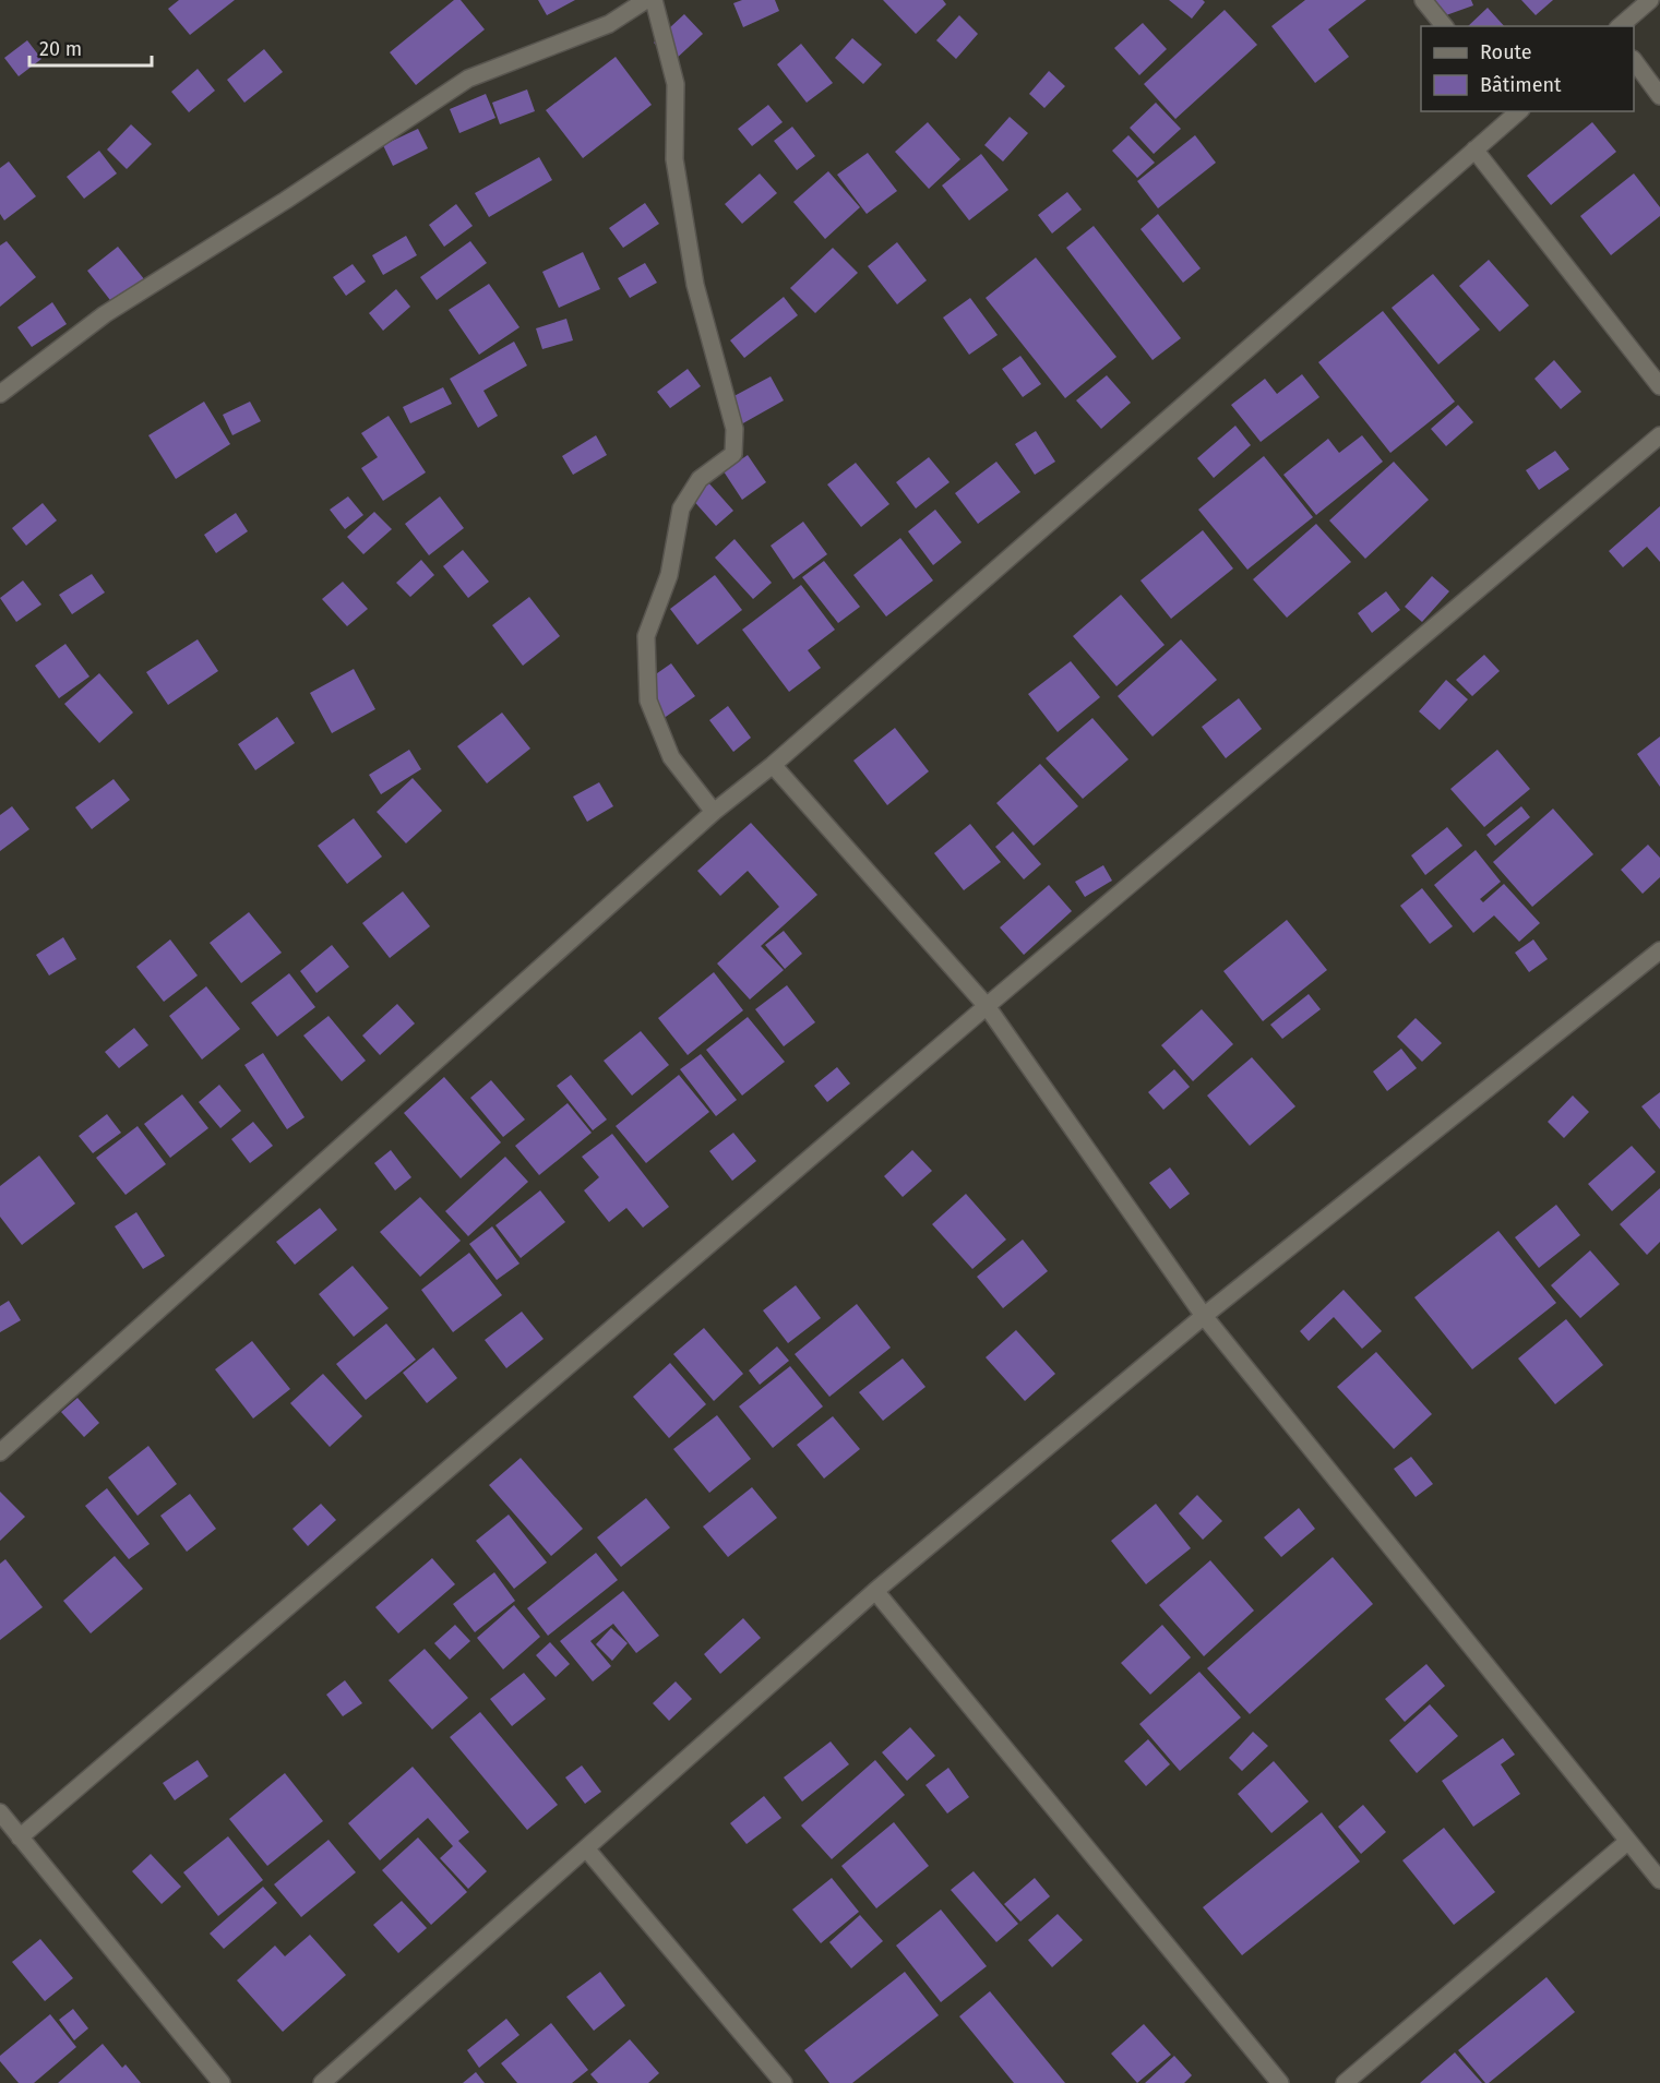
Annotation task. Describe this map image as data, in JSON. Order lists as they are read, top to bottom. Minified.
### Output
{"legend":["Route","Bâtiment"],"scale_bar":"20 m"}
